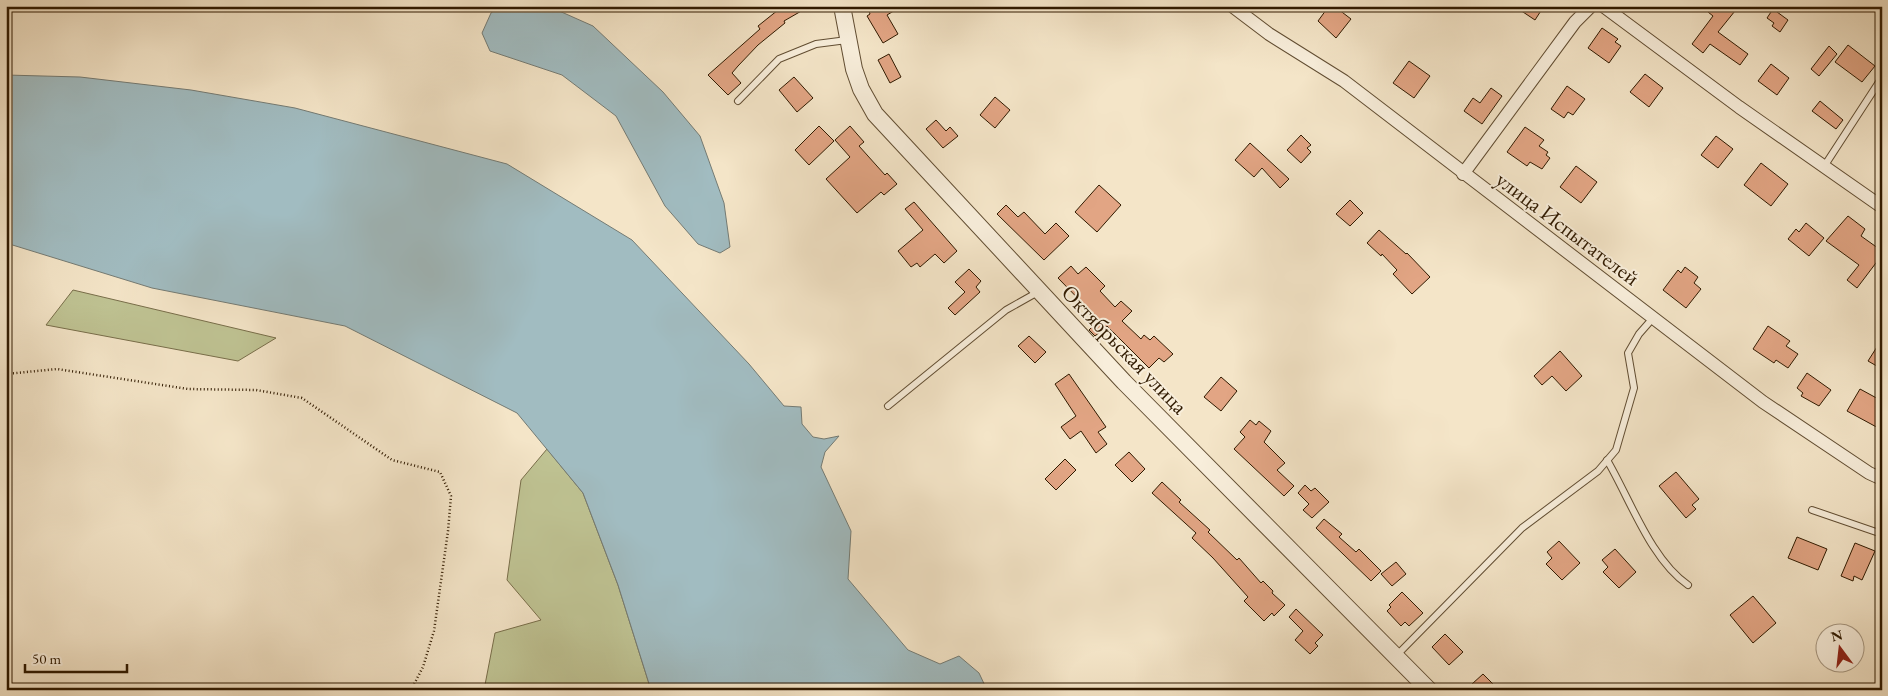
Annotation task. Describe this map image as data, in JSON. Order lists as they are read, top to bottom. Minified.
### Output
{"streets":{"street":["улица Испытателей","Октябрьская улица"]},"scale_bar":"50 m","north":"top"}
